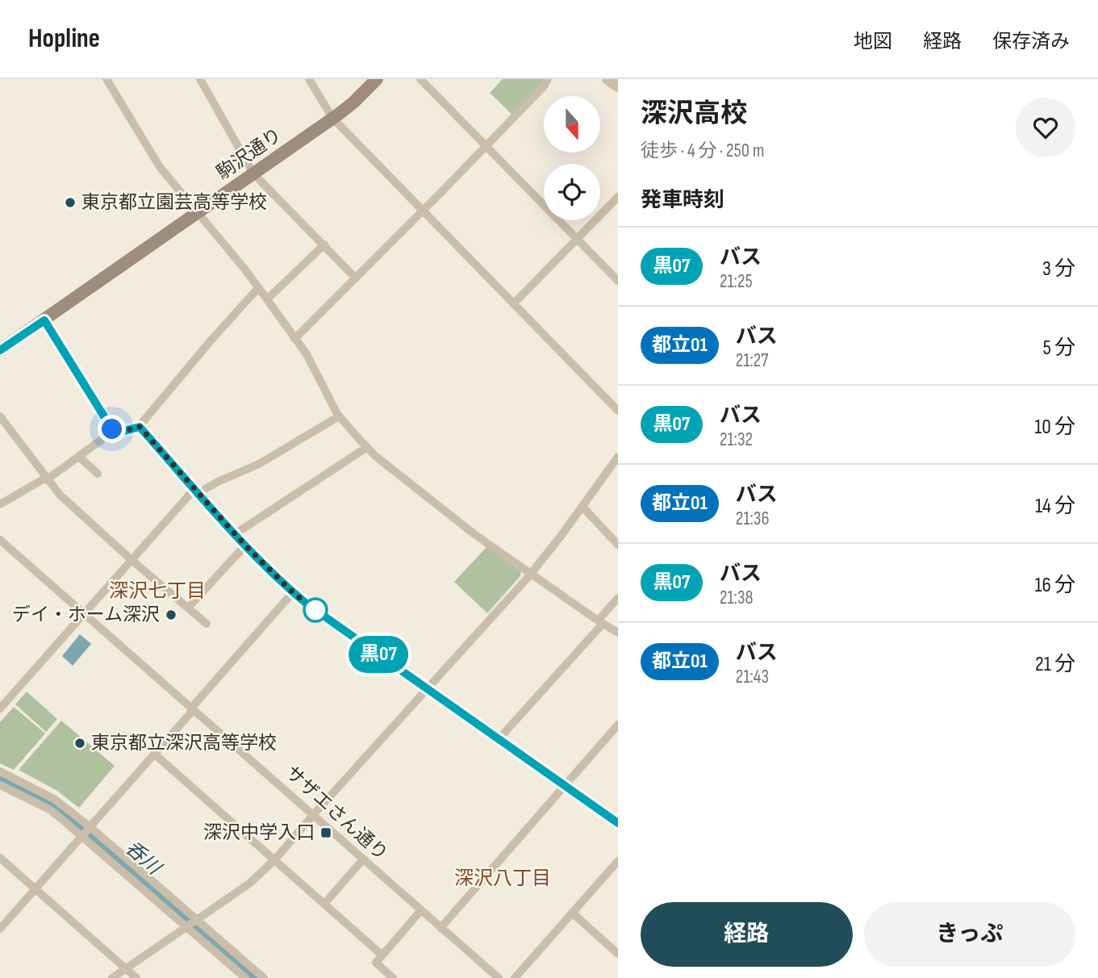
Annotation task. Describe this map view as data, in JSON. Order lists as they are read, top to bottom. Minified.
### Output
{"streets":{"main road":["駒沢通り"],"street":["サザエさん通り"]},"districts":["深沢七丁目","深沢八丁目"],"water":["呑川"],"places":{"other":["東京都立園芸高等学校","デイ・ホーム深沢","東京都立深沢高等学校"],"transit":["深沢中学入口"]},"lines":["bus line 黒07"],"north":"bottom","page":{"header":"Hopline","nav":["地図","経路","保存済み"],"on_map":"黒07","heading":[["深沢高校","徒歩 · 4 分 · 250 m"],"発車時刻"],"list":[{"mark":"黒07","name":"バス","note":"21:25","value":"3 分"},{"mark":"都立01","name":"バス","note":"21:27","value":"5 分"},{"mark":"黒07","name":"バス","note":"21:32","value":"10 分"},{"mark":"都立01","name":"バス","note":"21:36","value":"14 分"},{"mark":"黒07","name":"バス","note":"21:38","value":"16 分"},{"mark":"都立01","name":"バス","note":"21:43","value":"21 分"}],"buttons":["経路","きっぷ"]}}
